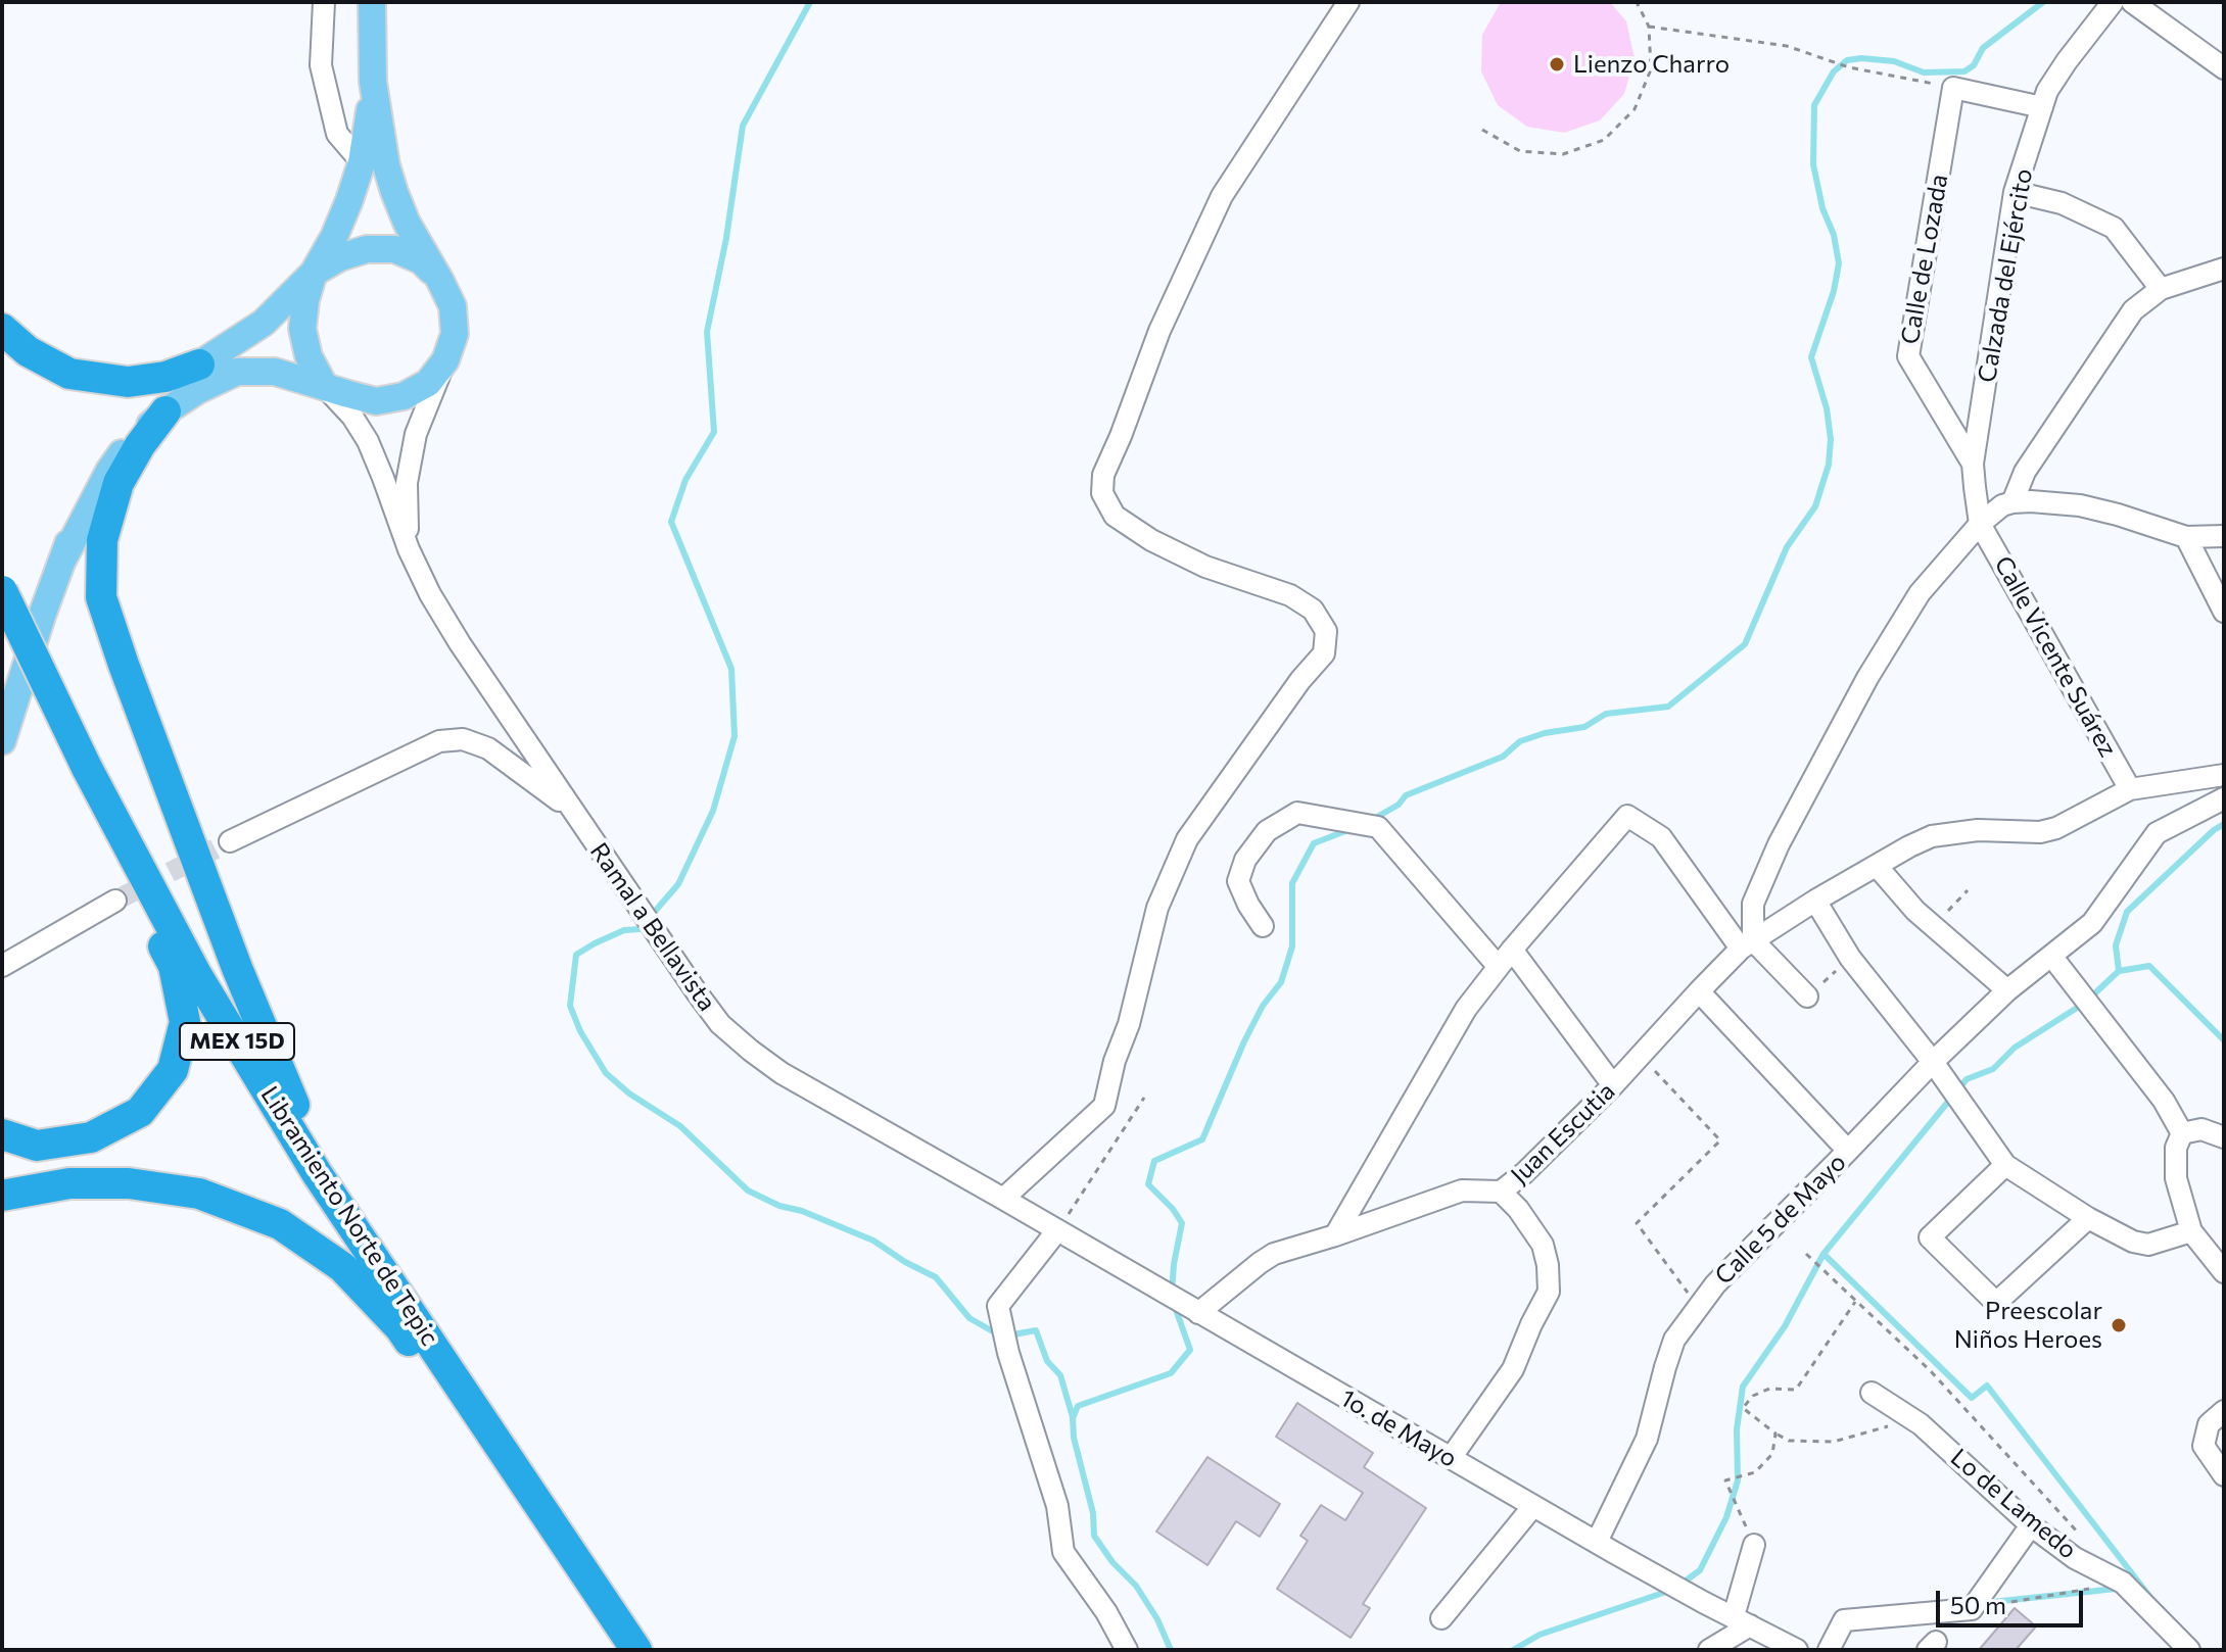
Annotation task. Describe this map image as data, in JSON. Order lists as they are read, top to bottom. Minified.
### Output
{"streets":{"highway":["MEX 15D","Libramiento Norte de Tepic"],"street":["Calle de Lozada","Calzada del Ejército","Calle Vicente Suárez","Ramal a Bellavista","Juan Escutia","Calle 5 de Mayo","1o. de Mayo","Lo de Lamedo"]},"crossings":[["Calle de Lozada","Calzada del Ejército"],["Calzada del Ejército","Calle Vicente Suárez"],["Calle Vicente Suárez","Juan Escutia"],["Ramal a Bellavista","1o. de Mayo"],["Juan Escutia","1o. de Mayo"],["Calle 5 de Mayo","1o. de Mayo"]],"places":["Lienzo Charro","Preescolar Niños Heroes"],"scale_bar":"50 m"}
